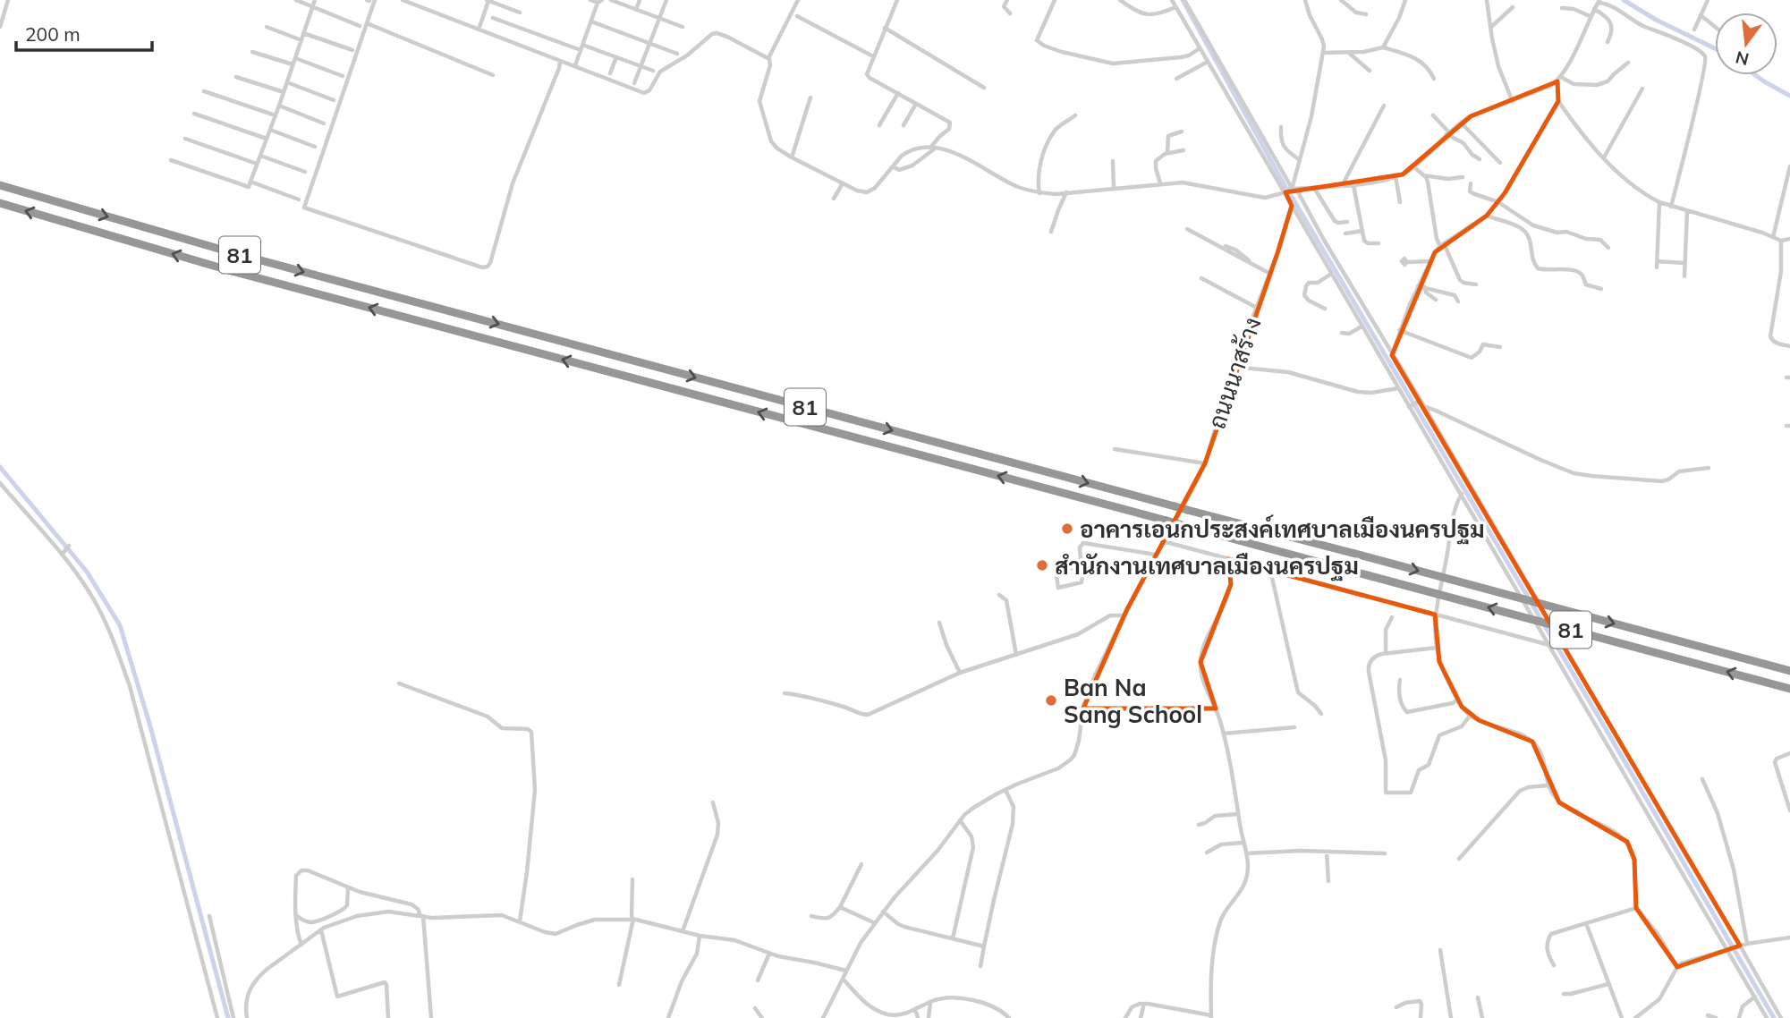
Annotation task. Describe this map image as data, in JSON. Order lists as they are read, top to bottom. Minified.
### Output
{"streets":{"highway":["81"],"street":["ถนนนาสร้าง"]},"places":["อาคารเอนกประสงค์เทศบาลเมืองนครปฐม","สำนักงานเทศบาลเมืองนครปฐม","Ban Na Sang School"],"scale_bar":"200 m","north":"bottom"}
